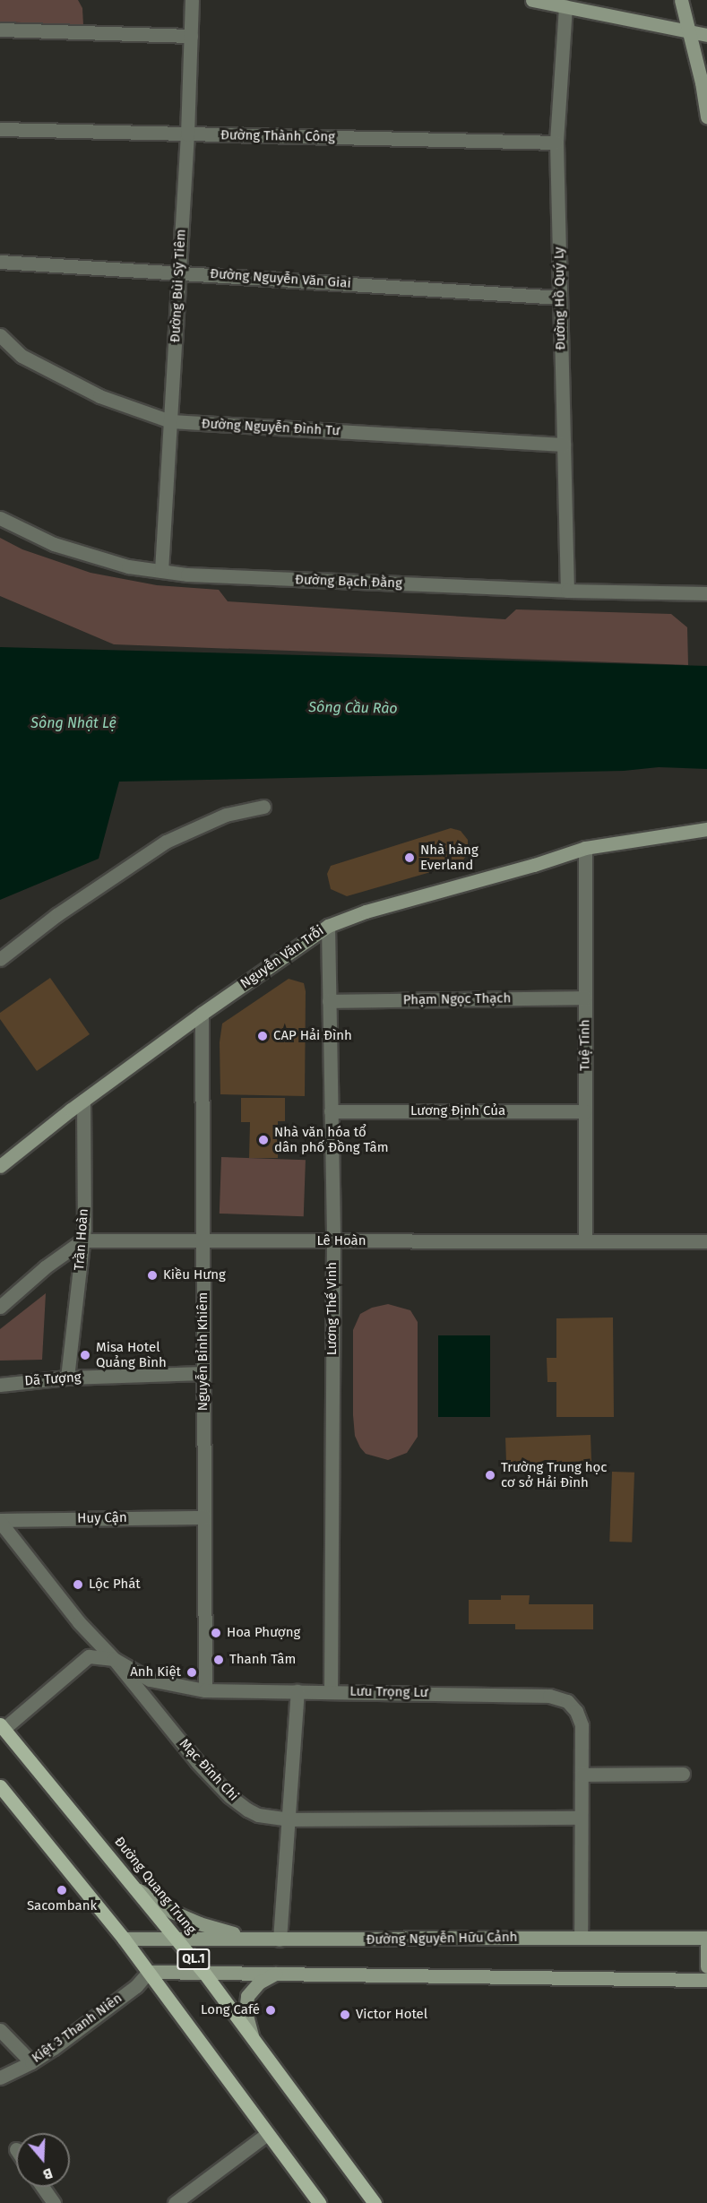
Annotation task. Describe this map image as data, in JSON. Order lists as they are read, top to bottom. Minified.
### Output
{"streets":{"main road":["Nguyễn Văn Trỗi","Đường Quang Trung","Đường Nguyễn Hữu Cảnh","QL.1"],"street":["Đường Thành Công","Đường Nguyễn Văn Giai","Đường Bùi Sỹ Tiêm","Đường Hồ Quý Ly","Đường Nguyễn Đình Tư","Đường Bạch Đằng","Phạm Ngọc Thạch","Tuệ Tĩnh","Lương Định Của","Trần Hoàn","Lê Hoàn","Lương Thế Vinh","Nguyễn Bỉnh Khiêm","Dã Tượng","Huy Cận","Lưu Trọng Lư","Mạc Đĩnh Chi","Kiệt 3 Thanh Niên"]},"crossings":[["Đường Thành Công","Đường Bùi Sỹ Tiêm"],["Đường Thành Công","Đường Hồ Quý Ly"],["Đường Nguyễn Văn Giai","Đường Bùi Sỹ Tiêm"],["Đường Nguyễn Văn Giai","Đường Hồ Quý Ly"],["Đường Bùi Sỹ Tiêm","Đường Nguyễn Đình Tư"],["Đường Bùi Sỹ Tiêm","Đường Bạch Đằng"],["Đường Hồ Quý Ly","Đường Nguyễn Đình Tư"],["Đường Hồ Quý Ly","Đường Bạch Đằng"],["Nguyễn Văn Trỗi","Tuệ Tĩnh"],["Nguyễn Văn Trỗi","Trần Hoàn"],["Nguyễn Văn Trỗi","Lương Thế Vinh"],["Nguyễn Văn Trỗi","Nguyễn Bỉnh Khiêm"],["Phạm Ngọc Thạch","Tuệ Tĩnh"],["Phạm Ngọc Thạch","Lương Thế Vinh"],["Tuệ Tĩnh","Lương Định Của"],["Tuệ Tĩnh","Lê Hoàn"],["Lương Định Của","Lương Thế Vinh"],["Trần Hoàn","Lê Hoàn"],["Trần Hoàn","Dã Tượng"],["Lê Hoàn","Lương Thế Vinh"],["Lê Hoàn","Nguyễn Bỉnh Khiêm"],["Lương Thế Vinh","Lưu Trọng Lư"],["Nguyễn Bỉnh Khiêm","Dã Tượng"],["Nguyễn Bỉnh Khiêm","Huy Cận"],["Nguyễn Bỉnh Khiêm","Lưu Trọng Lư"],["Huy Cận","Mạc Đĩnh Chi"],["Lưu Trọng Lư","Mạc Đĩnh Chi"],["Lưu Trọng Lư","Đường Quang Trung"],["Lưu Trọng Lư","Đường Nguyễn Hữu Cảnh"],["Đường Quang Trung","Đường Nguyễn Hữu Cảnh"]],"water":["Sông Cầu Rào","Sông Nhật Lệ"],"places":["Nhà hàng Everland","CAP Hải Đình","Nhà văn hóa tổ dân phố Đồng Tâm","Kiều Hưng","Misa Hotel Quảng Bình","Trường Trung học cơ sở Hải Đình","Lộc Phát","Hoa Phượng","Thanh Tâm","Anh Kiệt","Sacombank","Long Café","Victor Hotel"],"north":"bottom"}
